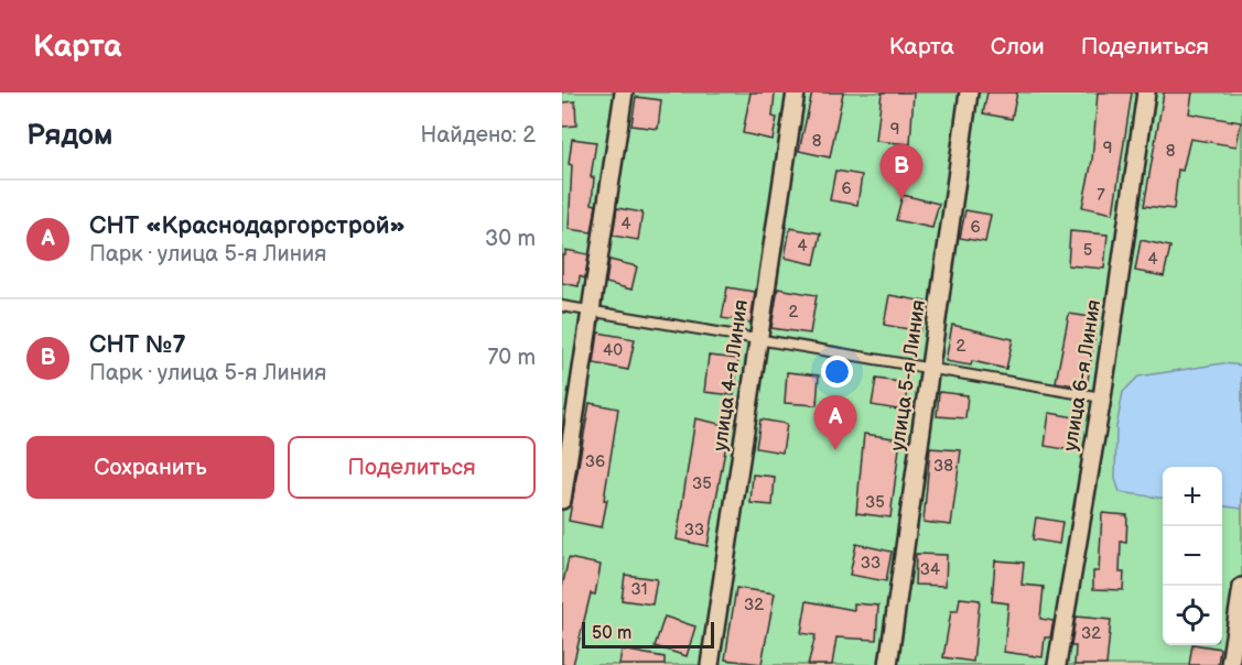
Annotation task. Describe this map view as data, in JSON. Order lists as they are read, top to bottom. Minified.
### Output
{"streets":{"street":["улица 4-я Линия","улица 5-я Линия","улица 6-я Линия"]},"house_numbers":["9","8","9","8","6","7","4","6","4","5","4","2","2","40","36","38","35","35","33","33","34","31","32","32"],"scale_bar":"50 m","page":{"header":"Карта","nav":["Карта","Слои","Поделиться"],"heading":["Рядом","Найдено: 2"],"pins":["B","A"],"list":[{"mark":"A","name":"СНТ «Краснодаргорстрой»","note":"Парк · улица 5-я Линия","value":"30 m"},{"mark":"B","name":"СНТ №7","note":"Парк · улица 5-я Линия","value":"70 m"}],"buttons":["Сохранить","Поделиться"],"map_buttons":["+","−"],"scale":"50 m"}}
